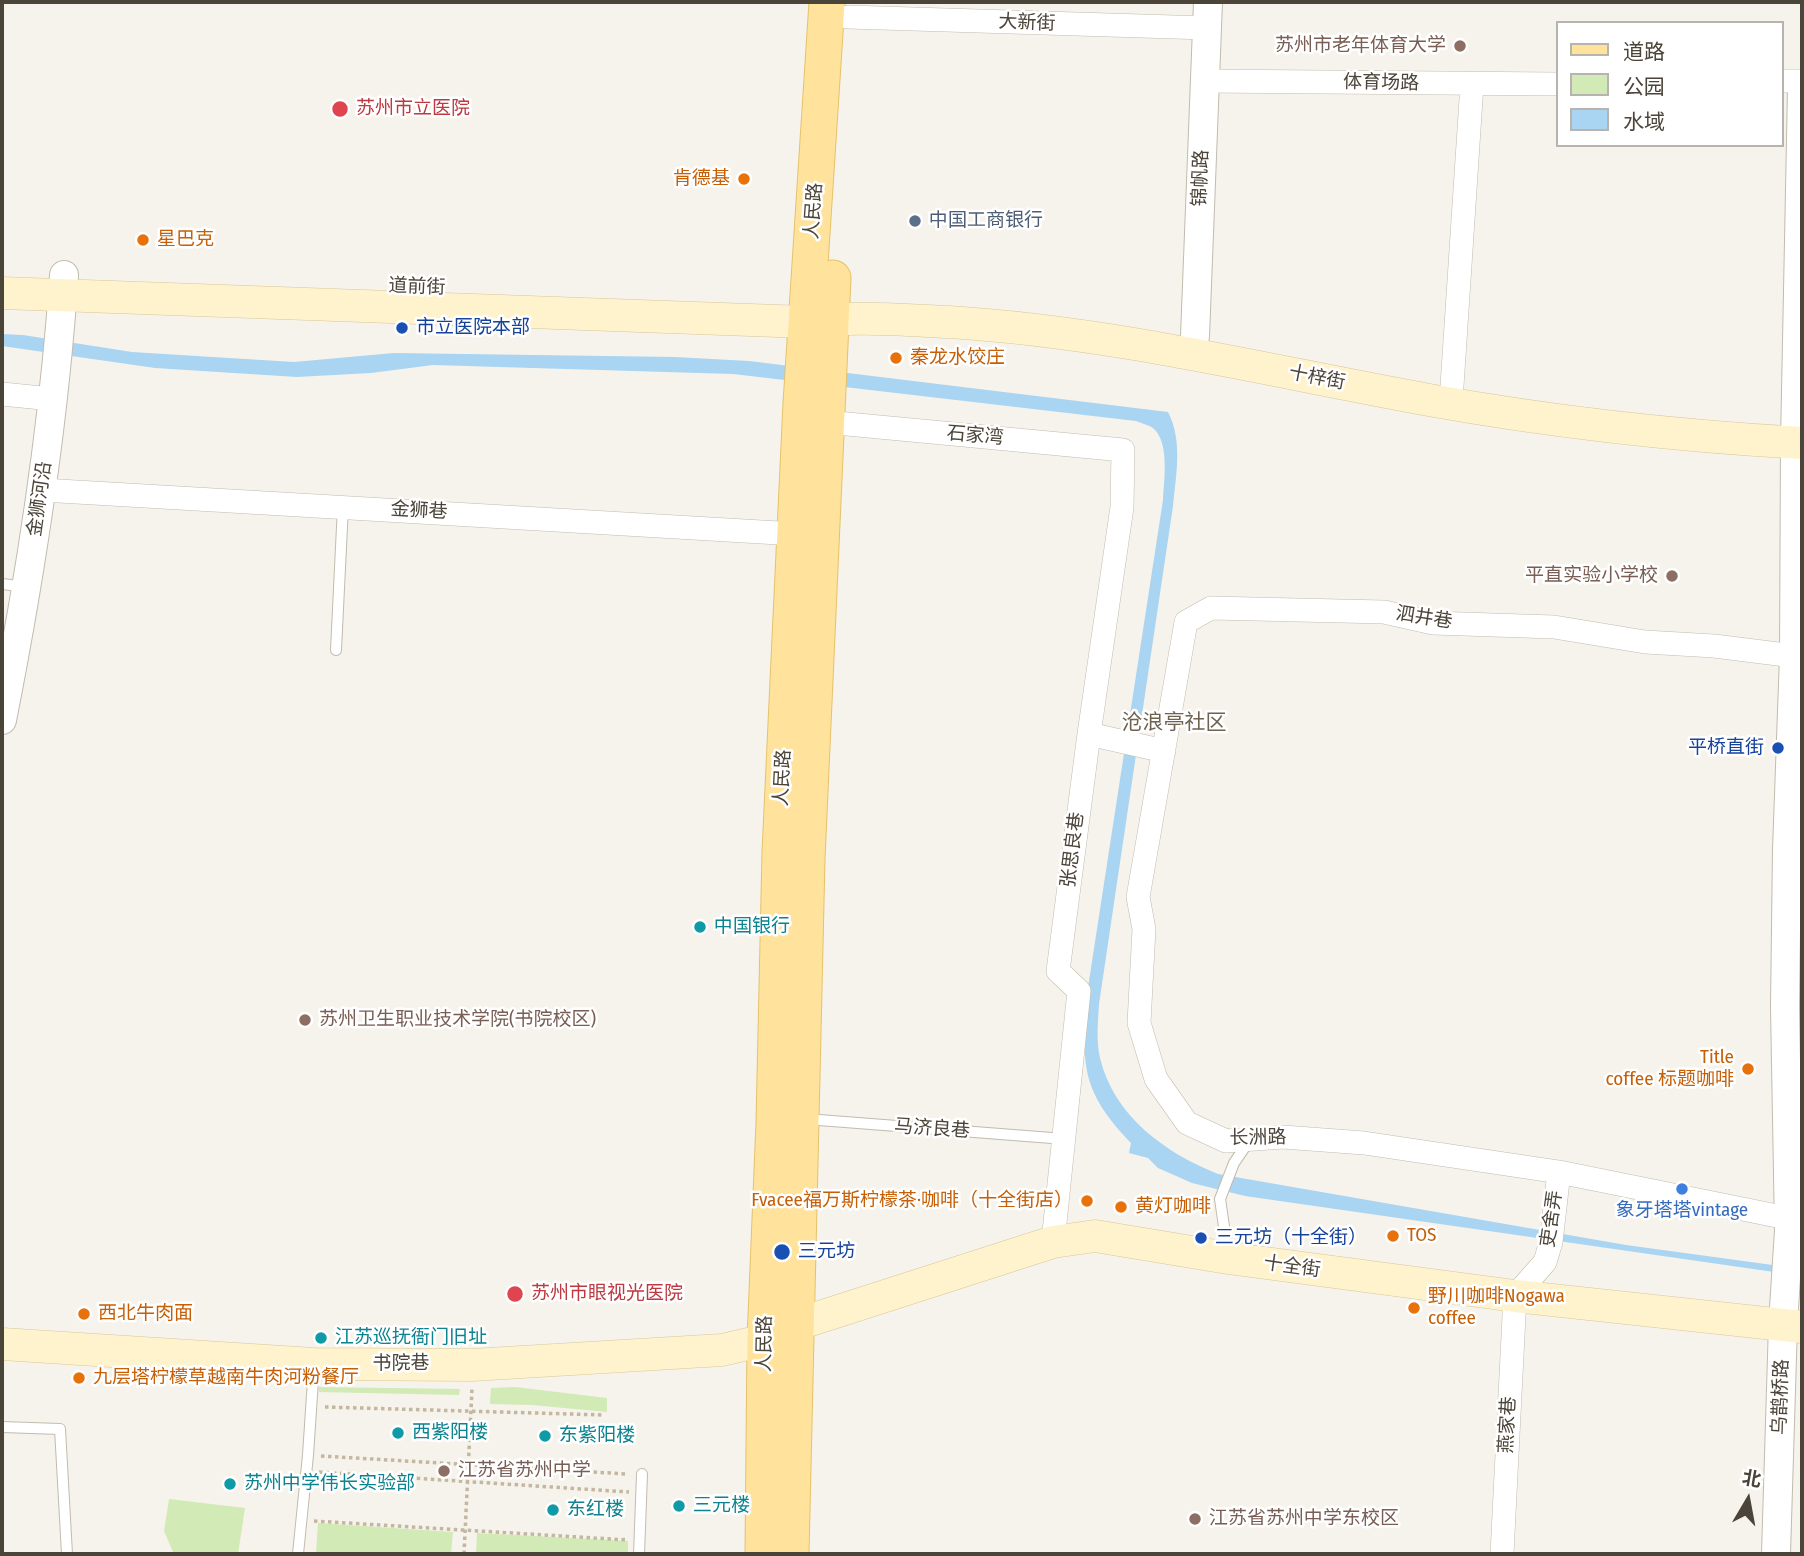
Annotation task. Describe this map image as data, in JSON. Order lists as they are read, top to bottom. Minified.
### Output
{"streets":{"main road":["人民路","道前街","十梓街","十全街","书院巷"],"street":["大新街","体育场路","锦帆路","石家湾","金狮河沿","金狮巷","泗井巷","张思良巷","长洲路","吏舍弄","乌鹊桥路","燕家巷"],"lane":["马济良巷"]},"crossings":[["大新街","锦帆路"],["大新街","人民路"],["体育场路","锦帆路"],["锦帆路","十梓街"],["人民路","道前街"],["人民路","十梓街"],["人民路","石家湾"],["人民路","金狮巷"],["人民路","马济良巷"],["人民路","十全街"],["人民路","书院巷"],["道前街","十梓街"],["道前街","金狮河沿"],["石家湾","张思良巷"],["金狮河沿","金狮巷"],["泗井巷","长洲路"],["张思良巷","马济良巷"],["张思良巷","十全街"],["长洲路","吏舍弄"],["吏舍弄","十全街"],["吏舍弄","燕家巷"],["十全街","书院巷"],["十全街","乌鹊桥路"],["十全街","燕家巷"]],"districts":["沧浪亭社区"],"places":["苏州市老年体育大学","苏州市立医院","肯德基","中国工商银行","星巴克","市立医院本部","秦龙水饺庄","平直实验小学校","平桥直街","中国银行","苏州卫生职业技术学院(书院校区)","Title coffee 标题咖啡","象牙塔塔vintage","Fvacee福万斯柠檬茶·咖啡（十全街店）","黄灯咖啡","TOS","三元坊（十全街）","三元坊","苏州市眼视光医院","野川咖啡Nogawa coffee","西北牛肉面","江苏巡抚衙门旧址","九层塔柠檬草越南牛肉河粉餐厅","西紫阳楼","东紫阳楼","江苏省苏州中学","苏州中学伟长实验部","三元楼","东红楼","江苏省苏州中学东校区"],"legend":["道路","公园","水域"],"north":"top"}
